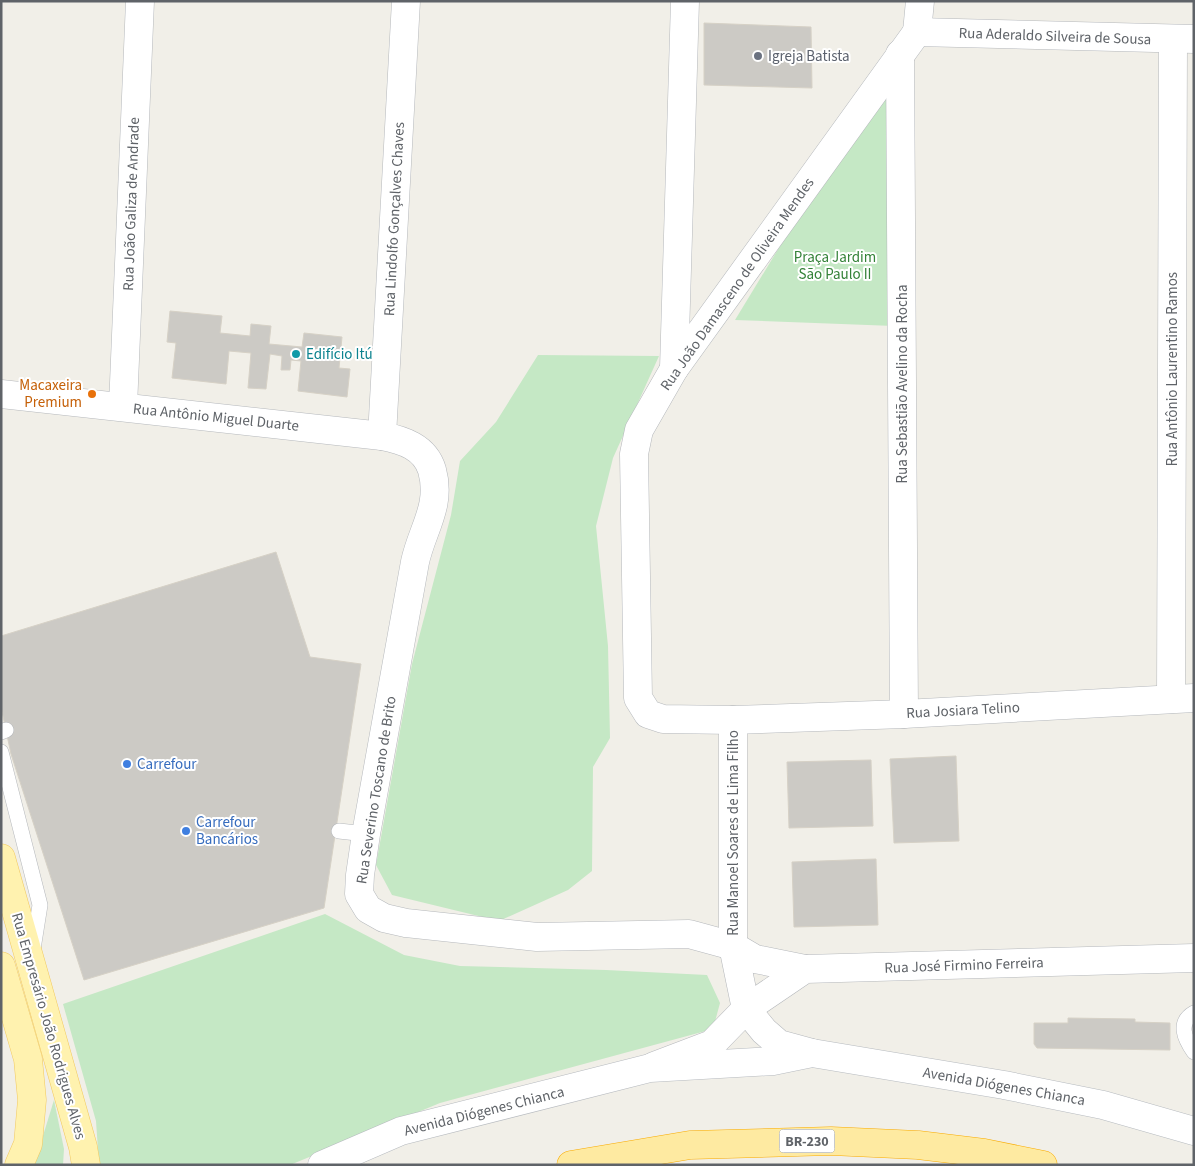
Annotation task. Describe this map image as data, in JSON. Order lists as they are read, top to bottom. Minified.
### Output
{"streets":{"highway":["BR-230"],"main road":["Rua Empresário João Rodrigues Alves"],"street":["Rua Aderaldo Silveira de Sousa","Rua João Galiza de Andrade","Rua Lindolfo Gonçalves Chaves","Rua João Damasceno de Oliveira Mendes","Rua Antônio Laurentino Ramos","Rua Sebastião Avelino da Rocha","Rua Antônio Miguel Duarte","Rua Josiara Telino","Rua Severino Toscano de Brito","Rua Manoel Soares de Lima Filho","Rua José Firmino Ferreira","Avenida Diógenes Chianca"]},"crossings":[["Rua Aderaldo Silveira de Sousa","Rua João Damasceno de Oliveira Mendes"],["Rua Aderaldo Silveira de Sousa","Rua Antônio Laurentino Ramos"],["Rua João Galiza de Andrade","Rua Antônio Miguel Duarte"],["Rua Lindolfo Gonçalves Chaves","Rua Antônio Miguel Duarte"],["Rua João Damasceno de Oliveira Mendes","Rua Sebastião Avelino da Rocha"],["Rua João Damasceno de Oliveira Mendes","Rua Josiara Telino"],["Rua João Damasceno de Oliveira Mendes","Rua Manoel Soares de Lima Filho"],["Rua Antônio Laurentino Ramos","Rua Josiara Telino"],["Rua Sebastião Avelino da Rocha","Rua Josiara Telino"],["Rua Antônio Miguel Duarte","Rua Severino Toscano de Brito"],["Rua Josiara Telino","Rua Manoel Soares de Lima Filho"],["Rua Severino Toscano de Brito","Rua Manoel Soares de Lima Filho"],["Rua Manoel Soares de Lima Filho","Rua José Firmino Ferreira"],["Rua Manoel Soares de Lima Filho","Avenida Diógenes Chianca"]],"parks":["Praça Jardim São Paulo II"],"places":["Igreja Batista","Edifício Itú","Macaxeira Premium","Carrefour","Carrefour Bancários"]}
